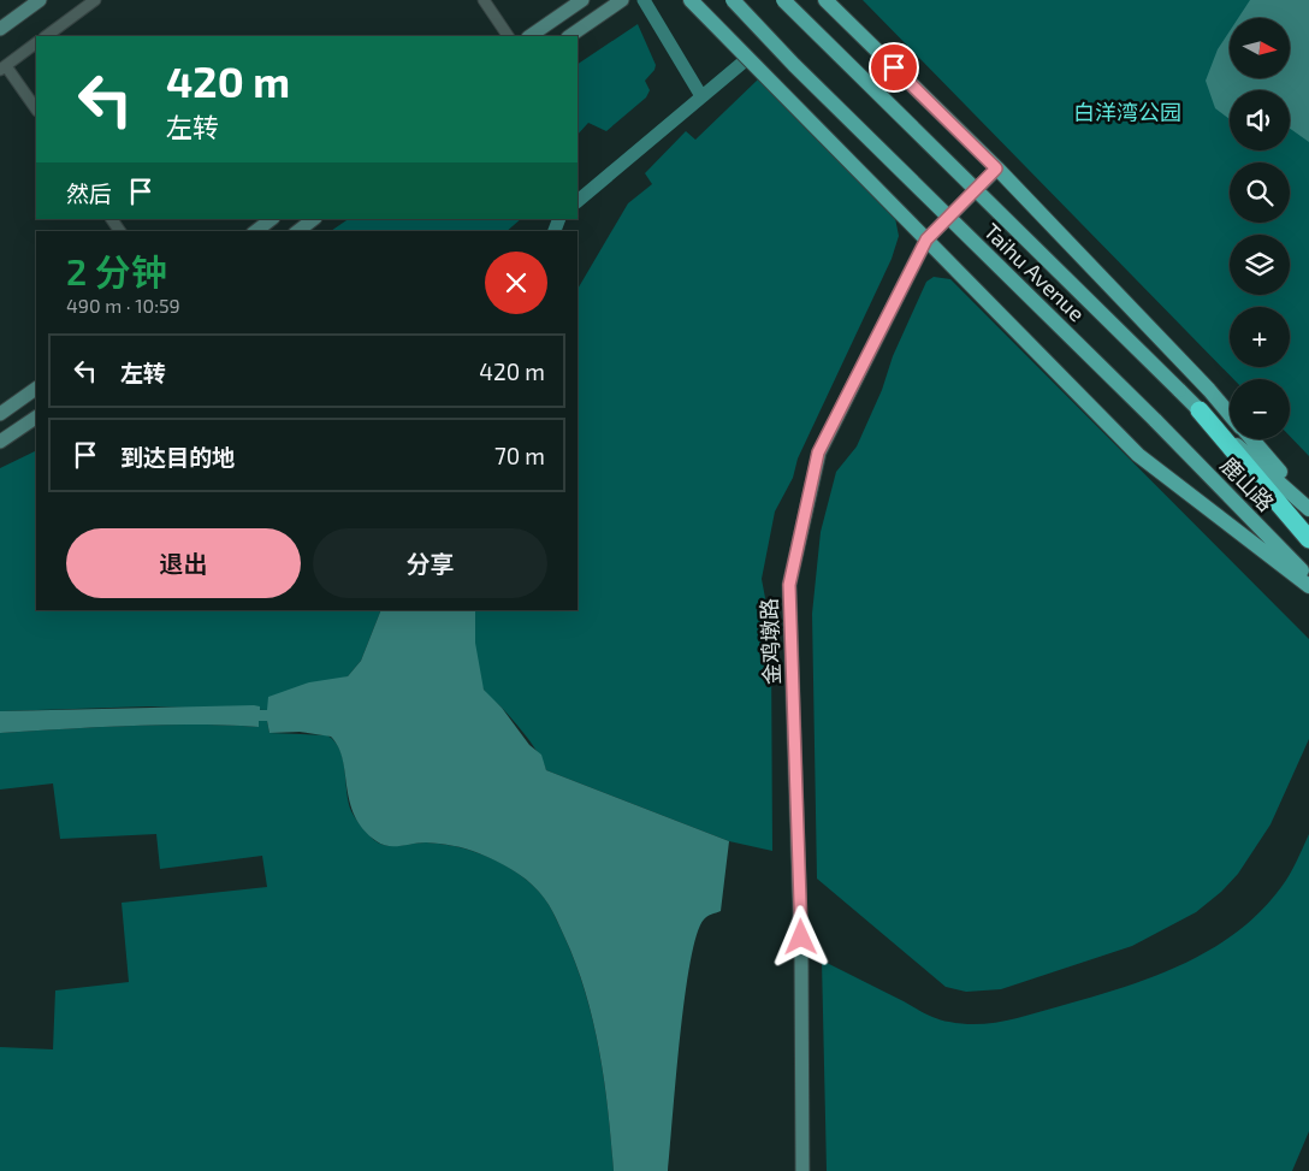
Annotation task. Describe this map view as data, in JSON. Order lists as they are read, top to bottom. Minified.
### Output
{"streets":{"main road":["Taihu Avenue","鹿山路"],"street":["金鸡墩路"]},"crossings":[["Taihu Avenue","鹿山路"]],"parks":["白洋湾公园"],"north":"right","page":{"map_buttons":["+","−"],"turn":["420 m","左转"],"then":"然后","heading":["2 分钟","490 m · 10:59"],"list":[{"name":"左转","value":"420 m"},{"name":"到达目的地","value":"70 m"}],"buttons":["退出","分享"]}}
